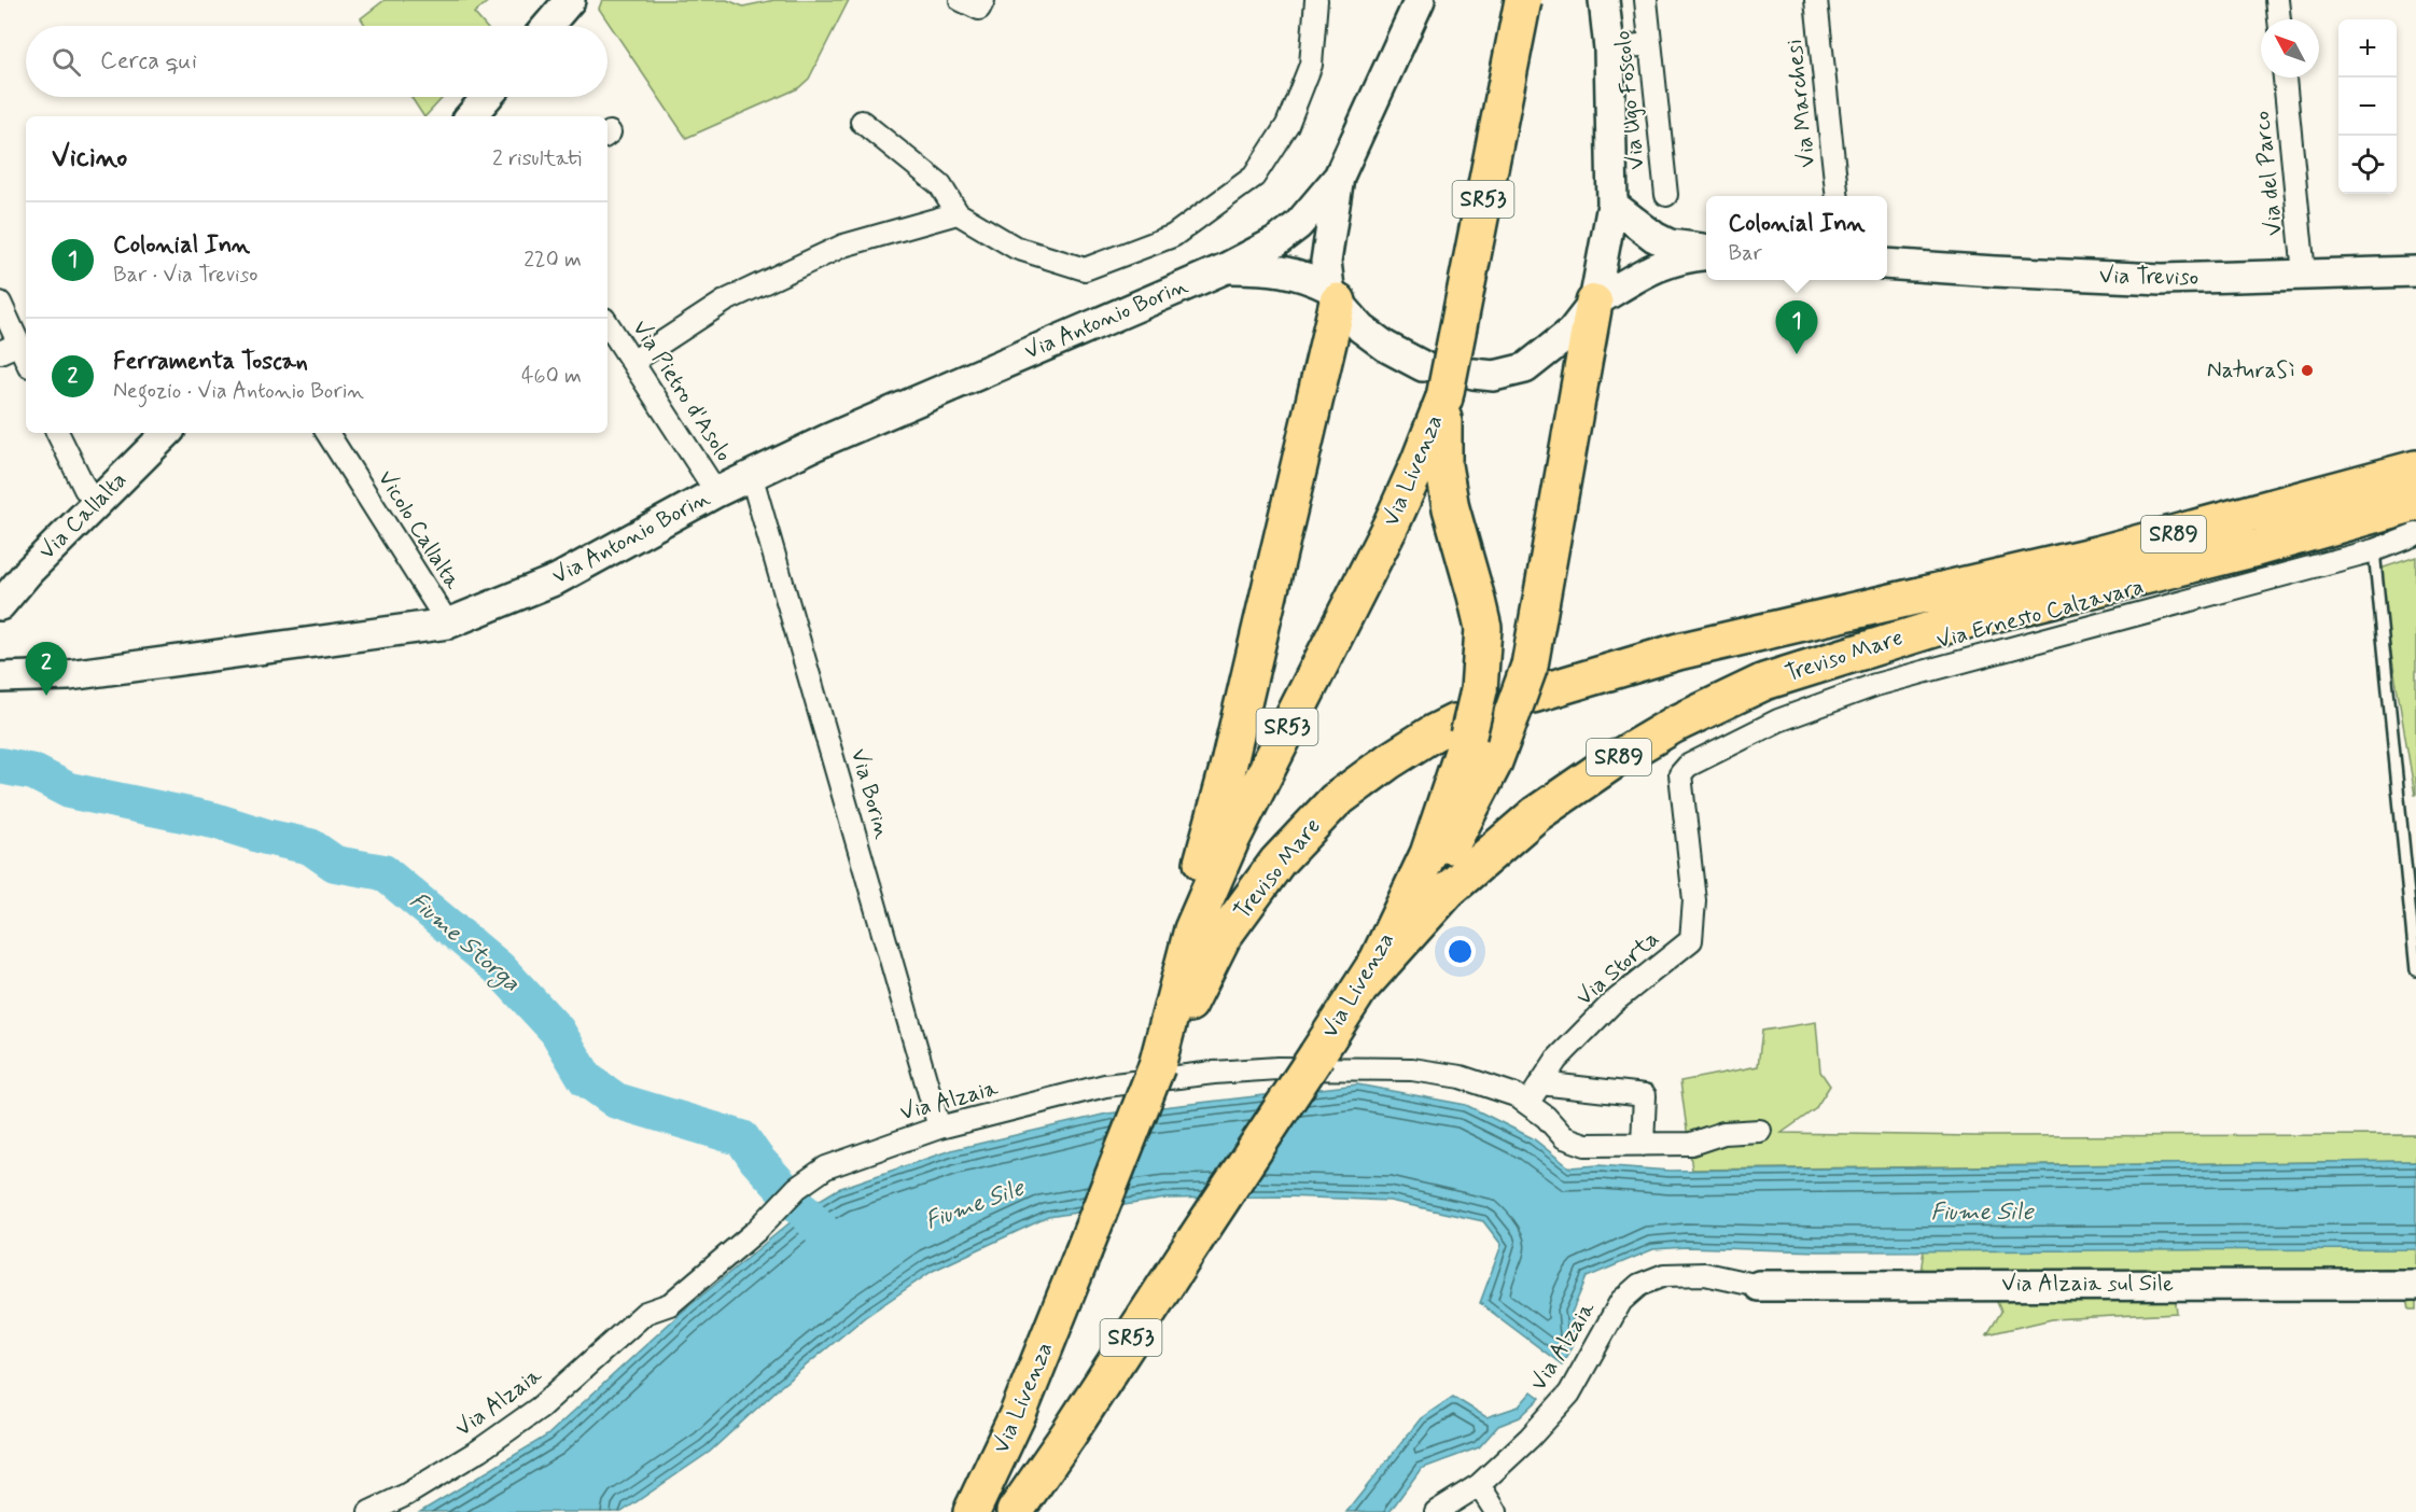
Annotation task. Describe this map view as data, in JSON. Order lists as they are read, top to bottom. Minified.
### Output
{"streets":{"highway":["SR53","Via Livenza","SR89","Treviso Mare"],"main road":["Via Treviso","Via Antonio Borin","Via Callalta","Via Alzaia sul Sile"],"street":["Via Ugo Foscolo","Via Marchesi","Via del Parco","Via Pietro d'Asolo","Vicolo Callalta","Via Ernesto Calzavara","Via Borin","Via Storta","Via Alzaia"]},"crossings":[["Via del Parco","Via Treviso"],["SR53","Via Livenza"],["Via Antonio Borin","Via Pietro d'Asolo"],["Via Antonio Borin","Vicolo Callalta"],["Via Antonio Borin","Via Borin"],["Via Livenza","Treviso Mare"],["Via Ernesto Calzavara","Via Storta"],["Via Borin","Via Alzaia"],["Via Storta","Via Alzaia"],["Via Alzaia","Via Alzaia sul Sile"]],"water":["Fiume Storga","Fiume Sile"],"places":["NaturaSì"],"north":"top left","page":{"map_buttons":["+","−"],"search":"Cerca qui","heading":["Vicino","2 risultati"],"popup":["Colonial Inn","Bar"],"list":[{"mark":"1","name":"Colonial Inn","note":"Bar · Via Treviso","value":"220 m"},{"mark":"2","name":"Ferramenta Toscan","note":"Negozio · Via Antonio Borin","value":"460 m"}],"pins":["1","2"]}}
